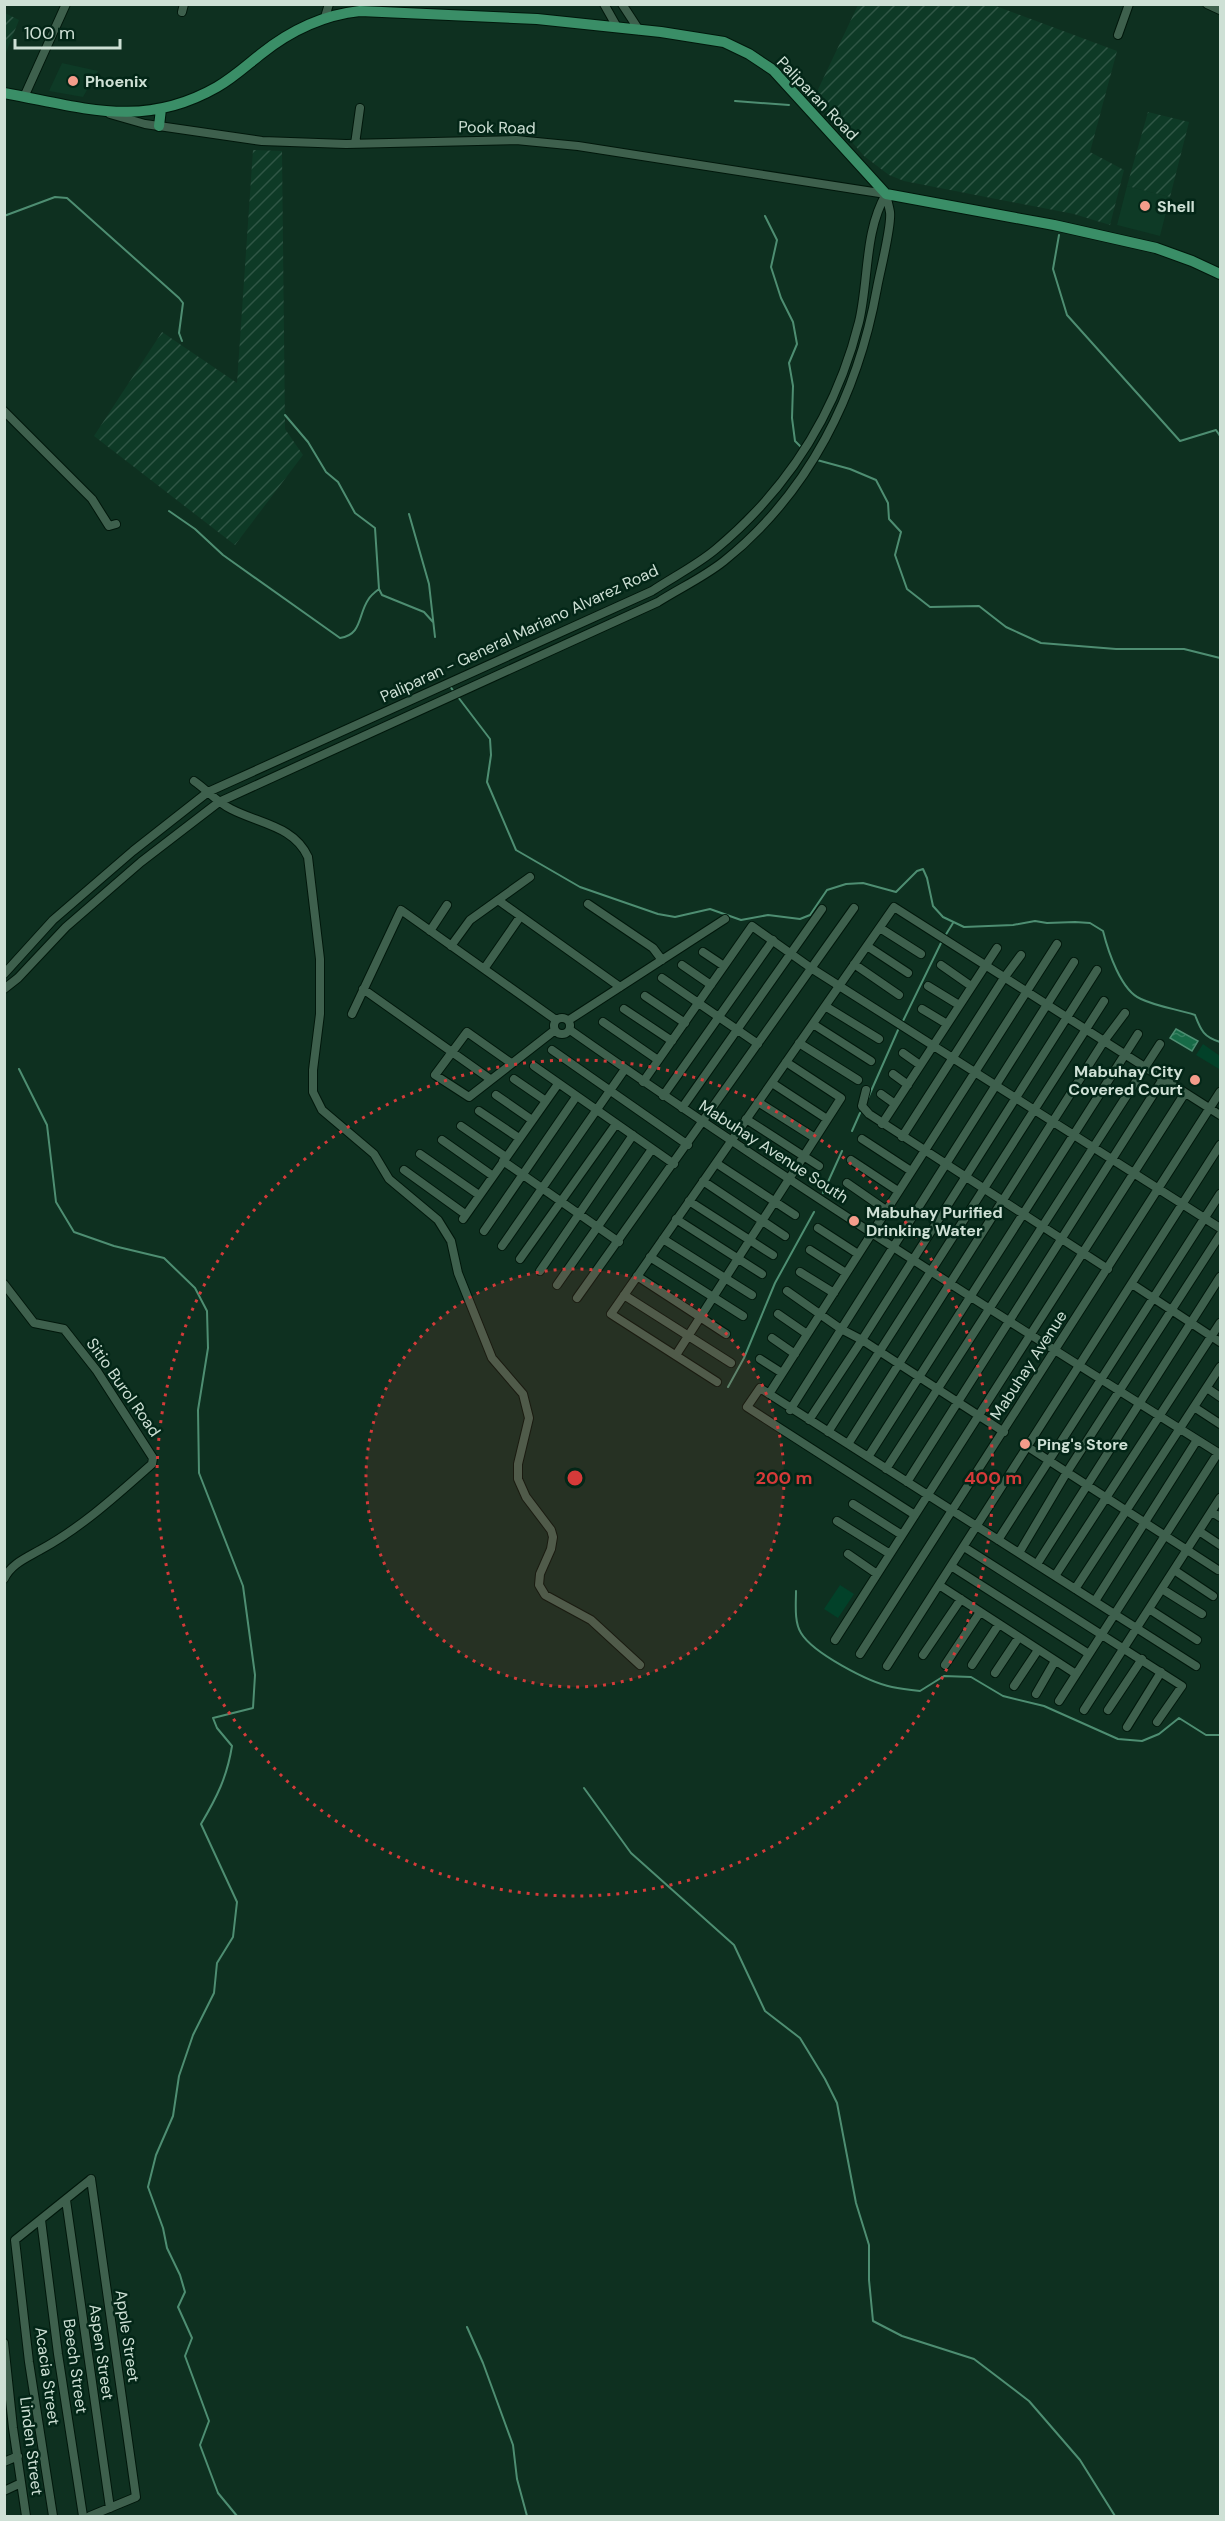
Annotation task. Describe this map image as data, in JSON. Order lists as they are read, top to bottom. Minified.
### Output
{"streets":{"main road":["Paliparan Road"],"street":["Pook Road","Paliparan - General Mariano Alvarez Road","Mabuhay Avenue South","Mabuhay Avenue","Sitio Burol Road","Apple Street","Aspen Street","Beech Street","Acacia Street","Linden Street"]},"crossings":[["Paliparan Road","Pook Road"],["Paliparan Road","Paliparan - General Mariano Alvarez Road"],["Pook Road","Paliparan - General Mariano Alvarez Road"],["Mabuhay Avenue South","Mabuhay Avenue"],["Apple Street","Aspen Street"],["Beech Street","Acacia Street"]],"places":["Phoenix","Shell","Mabuhay City Covered Court","Mabuhay Purified Drinking Water","Ping's Store"],"scale_bar":"100 m","rings":["200 m","400 m"]}
